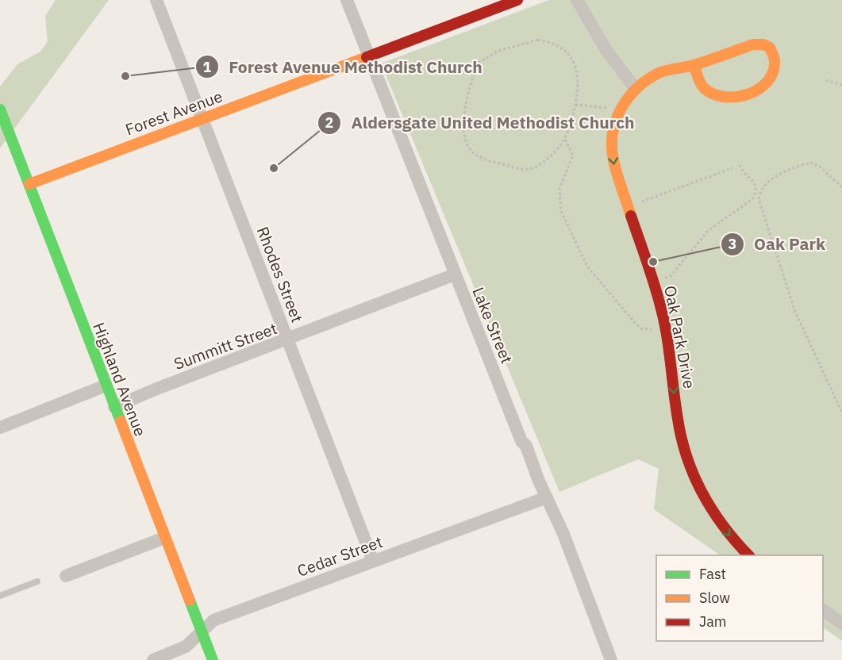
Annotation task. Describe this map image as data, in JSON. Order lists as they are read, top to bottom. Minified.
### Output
{"streets":{"street":["Forest Avenue","Rhodes Street","Lake Street","Oak Park Drive","Summitt Street","Highland Avenue","Cedar Street"]},"crossings":[["Forest Avenue","Rhodes Street"],["Forest Avenue","Lake Street"],["Forest Avenue","Highland Avenue"],["Rhodes Street","Summitt Street"],["Rhodes Street","Cedar Street"],["Lake Street","Summitt Street"],["Lake Street","Cedar Street"],["Summitt Street","Highland Avenue"],["Highland Avenue","Cedar Street"]],"one_way":["Oak Park Drive"],"places":["Forest Avenue Methodist Church","Aldersgate United Methodist Church","Oak Park"],"legend":["Fast","Slow","Jam"]}
